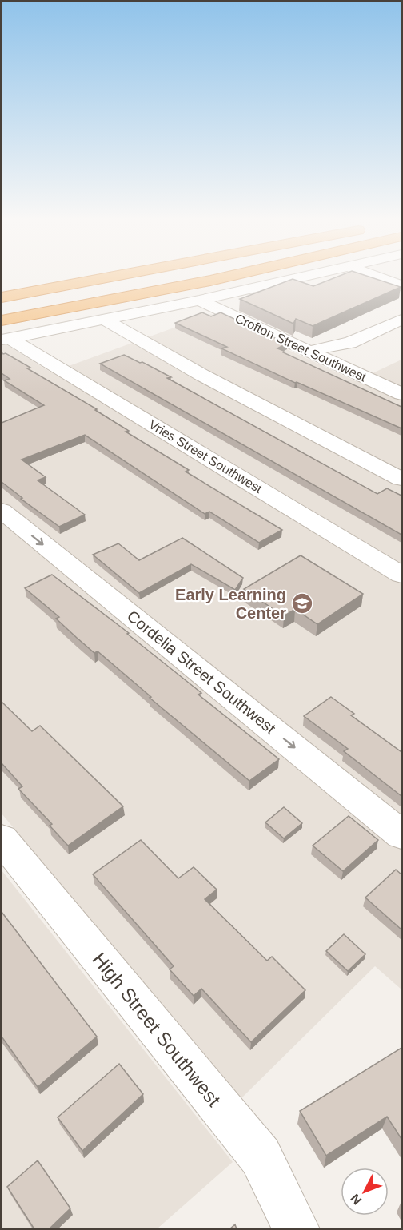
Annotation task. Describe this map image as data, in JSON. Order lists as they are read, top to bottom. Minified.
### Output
{"streets":{"street":["Crofton Street Southwest","Vries Street Southwest","Cordelia Street Southwest","High Street Southwest"]},"one_way":["Cordelia Street Southwest"],"places":{"school or university":["Early Learning Center"]},"north":"bottom left"}
